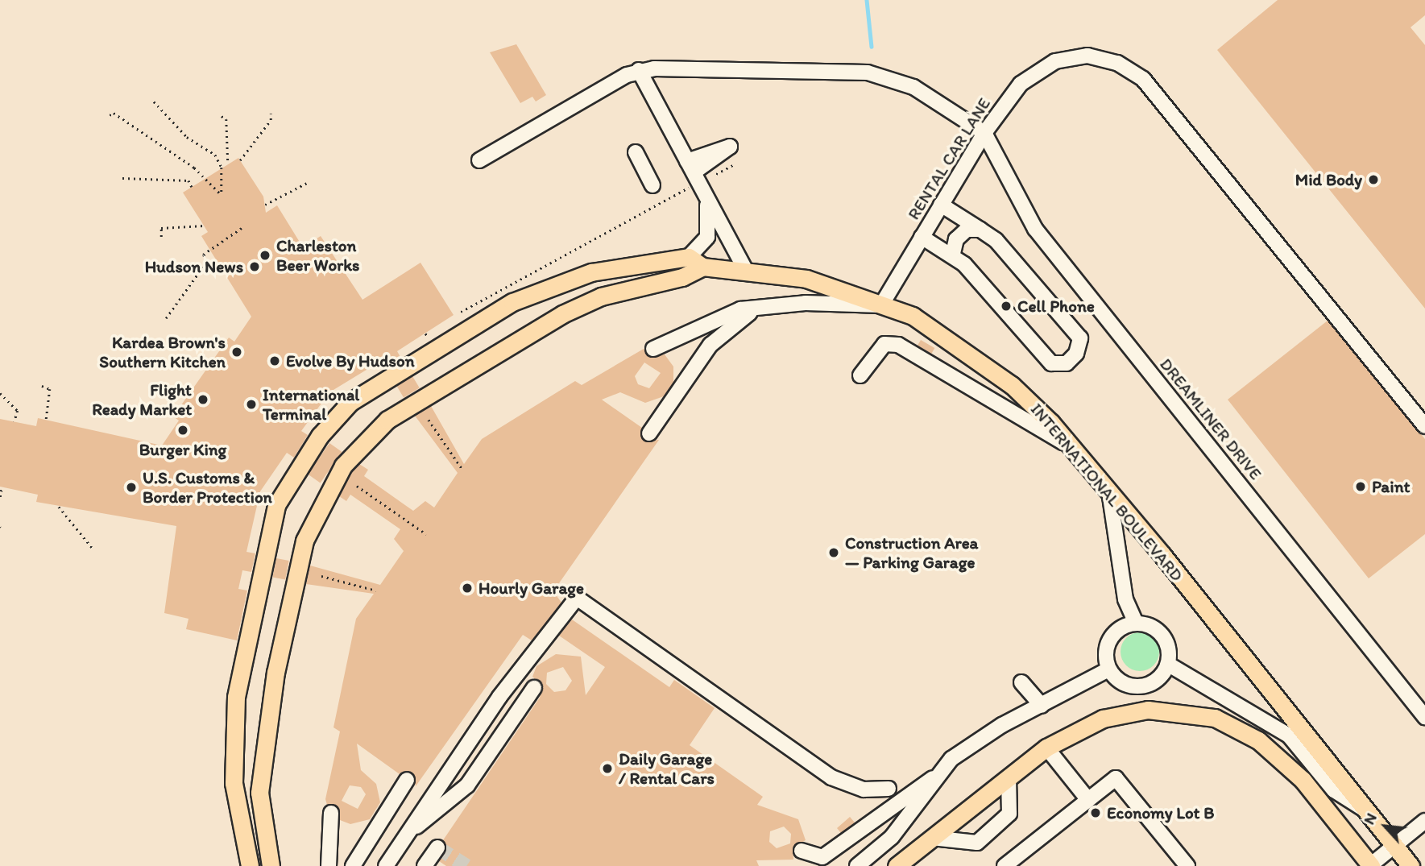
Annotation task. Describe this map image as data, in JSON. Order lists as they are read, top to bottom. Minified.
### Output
{"streets":{"main road":["INTERNATIONAL BOULEVARD"],"street":["RENTAL CAR LANE","DREAMLINER DRIVE"]},"crossings":[["RENTAL CAR LANE","DREAMLINER DRIVE"],["RENTAL CAR LANE","INTERNATIONAL BOULEVARD"]],"places":["Mid Body","Charleston Beer Works","Hudson News","Cell Phone","Kardea Brown's Southern Kitchen","Evolve By Hudson","Flight Ready Market","International Terminal","Burger King","Paint","U.S. Customs & Border Protection","Construction Area — Parking Garage","Hourly Garage","Daily Garage / Rental Cars","Economy Lot B"],"north":"top left"}
